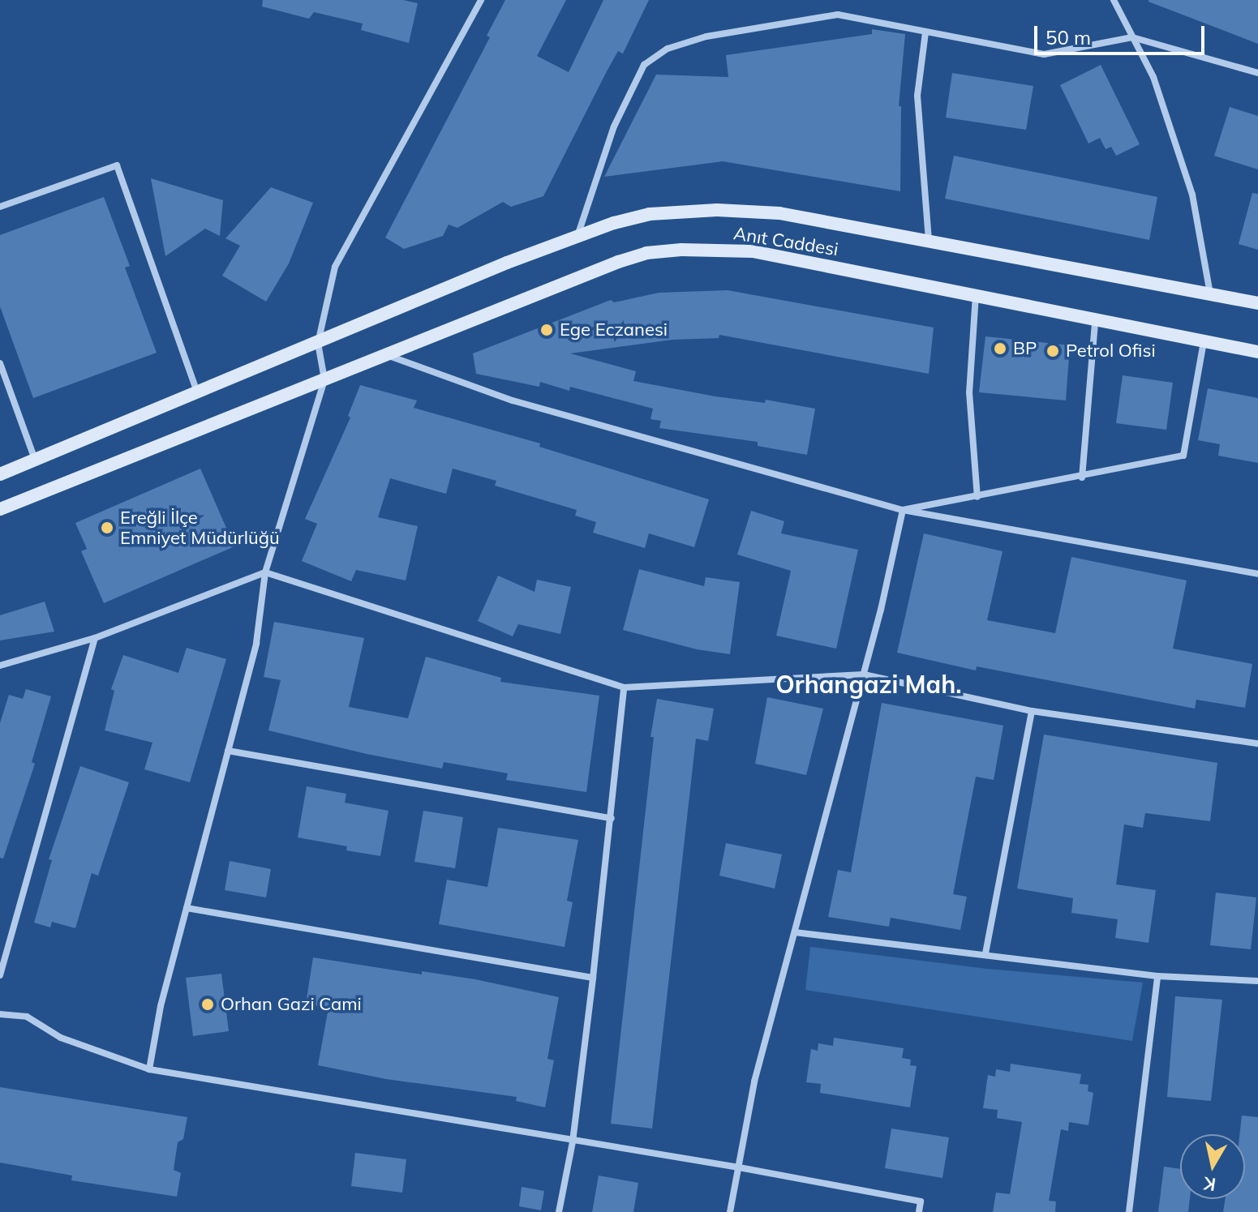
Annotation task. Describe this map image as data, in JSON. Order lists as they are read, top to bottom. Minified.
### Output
{"streets":{"main road":["Anıt Caddesi"]},"districts":["Orhangazi Mah."],"places":["Ege Eczanesi","BP","Petrol Ofisi","Ereğli İlçe Emniyet Müdürlüğü","Orhan Gazi Cami"],"scale_bar":"50 m","north":"bottom"}
